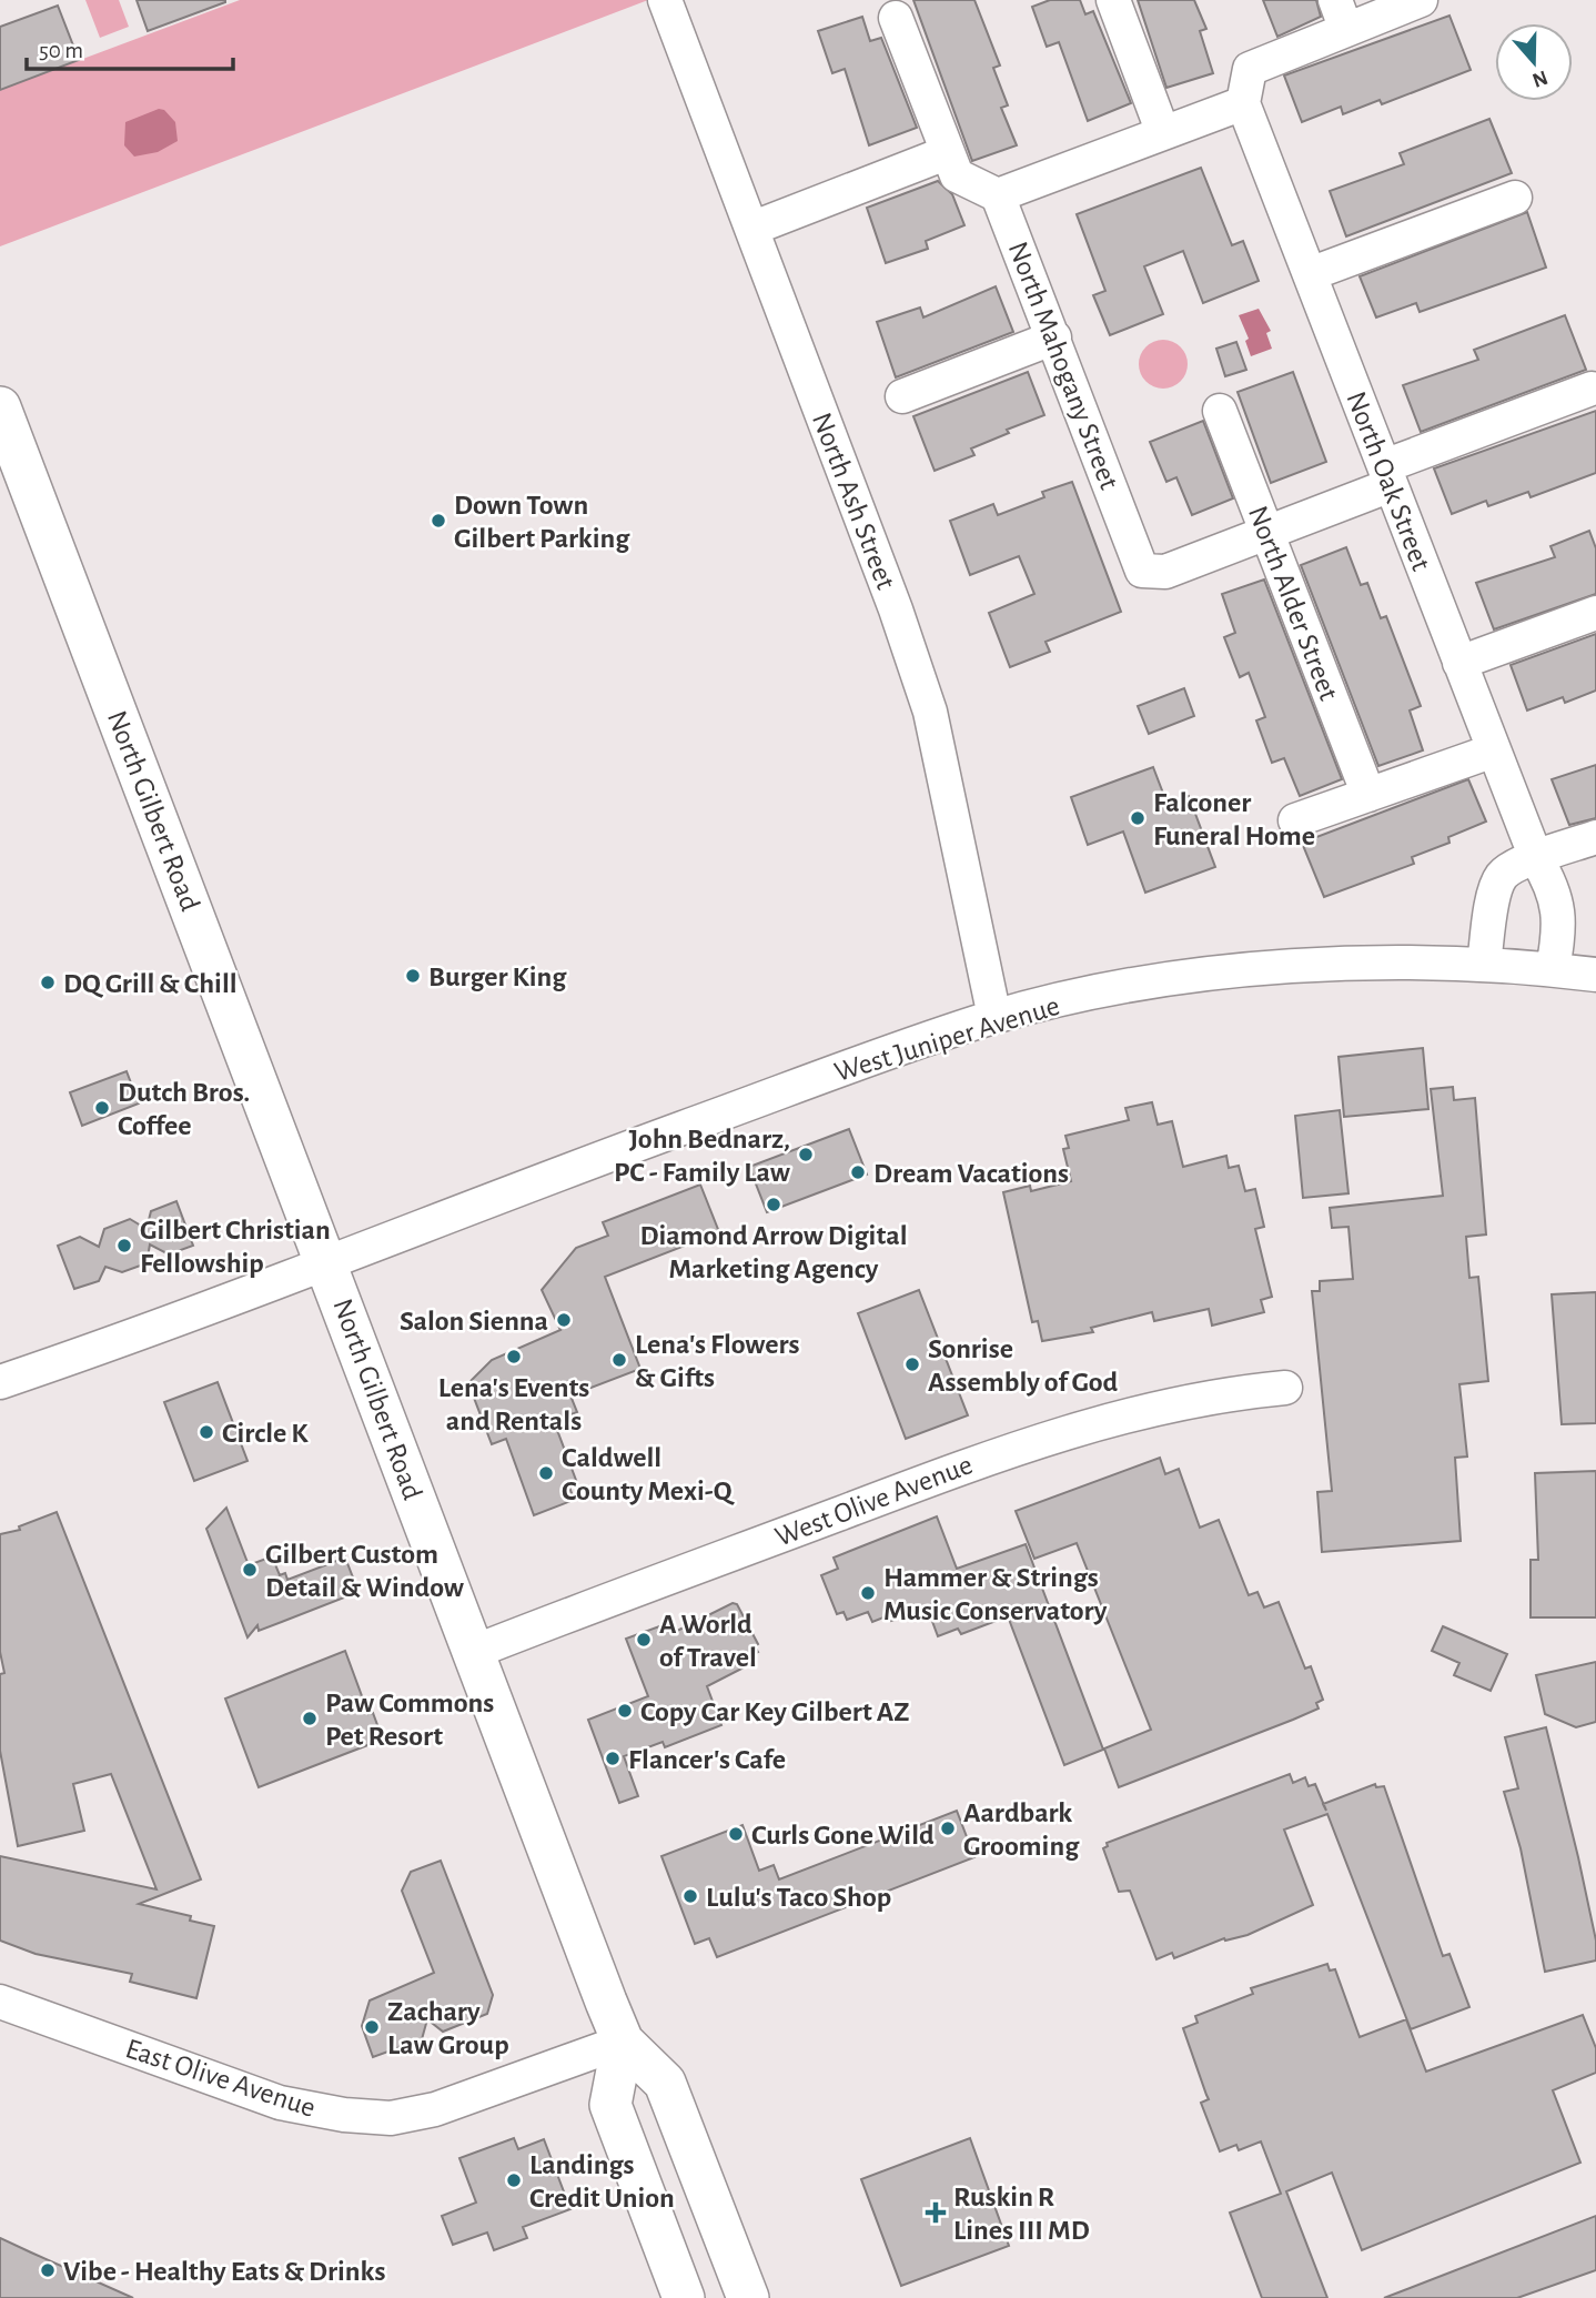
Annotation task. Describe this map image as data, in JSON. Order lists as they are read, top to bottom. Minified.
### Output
{"streets":{"main road":["North Gilbert Road"],"street":["North Mahogany Street","North Oak Street","North Ash Street","North Alder Street","West Juniper Avenue","West Olive Avenue","East Olive Avenue"]},"crossings":[["North Mahogany Street","North Alder Street"],["North Oak Street","West Juniper Avenue"],["North Ash Street","West Juniper Avenue"],["North Gilbert Road","West Juniper Avenue"],["North Gilbert Road","West Olive Avenue"],["North Gilbert Road","East Olive Avenue"]],"places":{"other":["Down Town Gilbert Parking","Falconer Funeral Home","Burger King","DQ Grill & Chill","Dutch Bros. Coffee","John Bednarz, PC - Family Law","Dream Vacations","Diamond Arrow Digital Marketing Agency","Gilbert Christian Fellowship","Salon Sienna","Lena's Events and Rentals","Lena's Flowers & Gifts","Sonrise Assembly of God","Circle K","Caldwell County Mexi-Q","Gilbert Custom Detail & Window","Hammer & Strings Music Conservatory","A World of Travel","Copy Car Key Gilbert AZ","Paw Commons Pet Resort","Flancer's Cafe","Aardbark Grooming","Curls Gone Wild","Lulu's Taco Shop","Zachary Law Group","Landings Credit Union","Vibe - Healthy Eats & Drinks"],"health":["Ruskin R Lines III MD"]},"scale_bar":"50 m","north":"bottom"}
